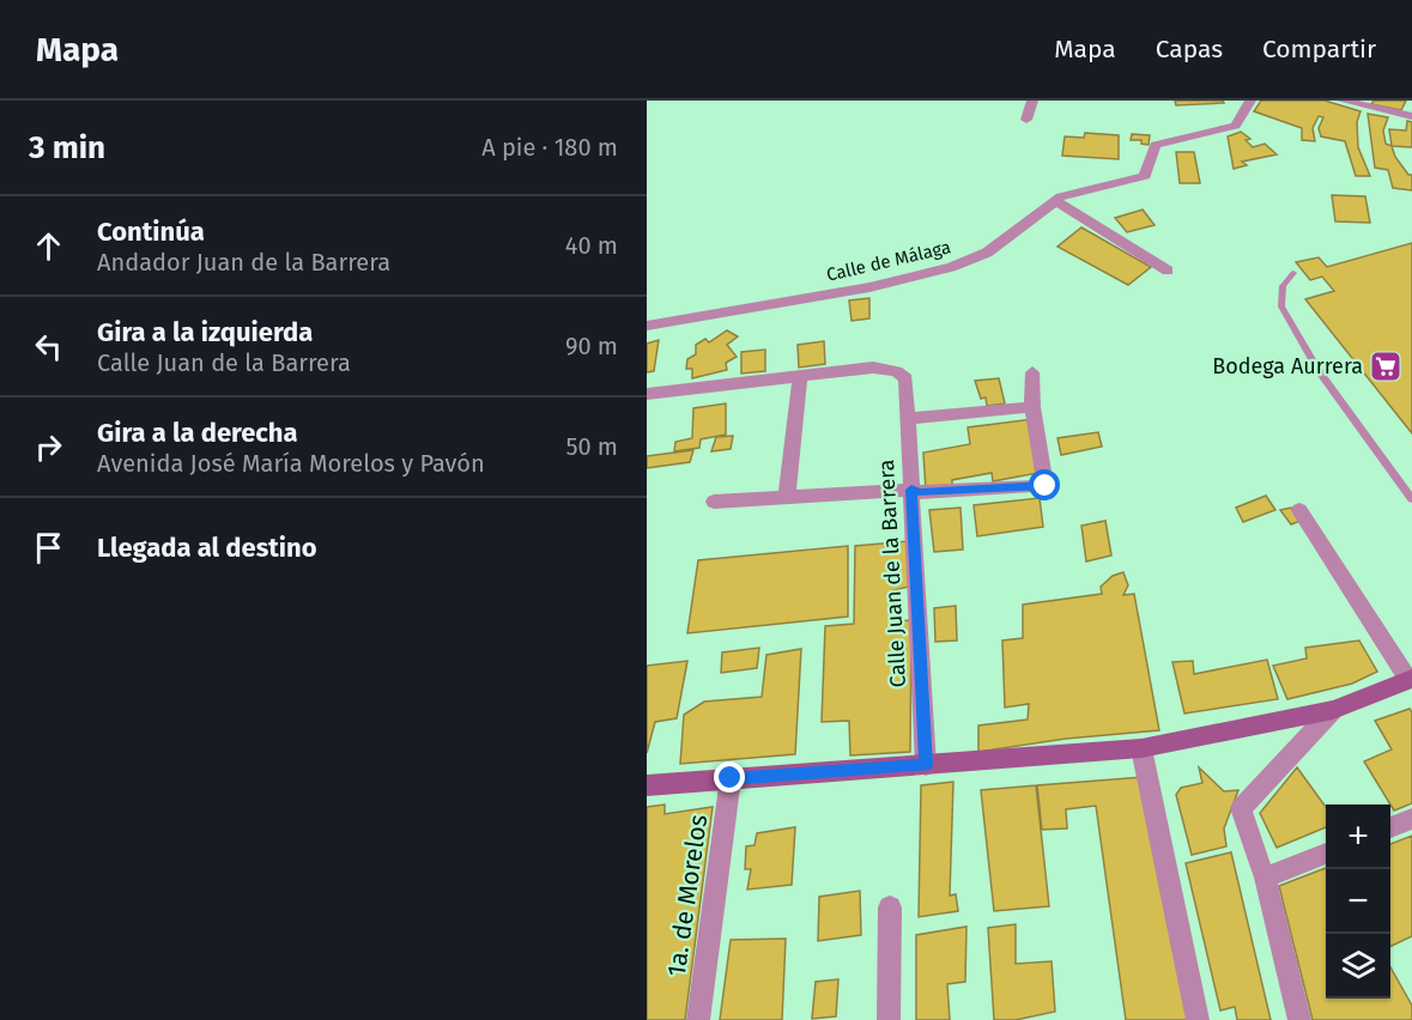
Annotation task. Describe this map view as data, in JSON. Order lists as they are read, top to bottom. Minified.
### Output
{"streets":{"street":["Calle de Málaga","Calle Juan de la Barrera","1a. de Morelos"]},"places":{"supermarket":["Bodega Aurrera"]},"page":{"header":"Mapa","nav":["Mapa","Capas","Compartir"],"heading":["3 min","A pie · 180 m"],"list":[["Continúa","Andador Juan de la Barrera","40 m"],["Gira a la izquierda","Calle Juan de la Barrera","90 m"],["Gira a la derecha","Avenida José María Morelos y Pavón","50 m"],"Llegada al destino"],"map_buttons":["+","−"]}}
